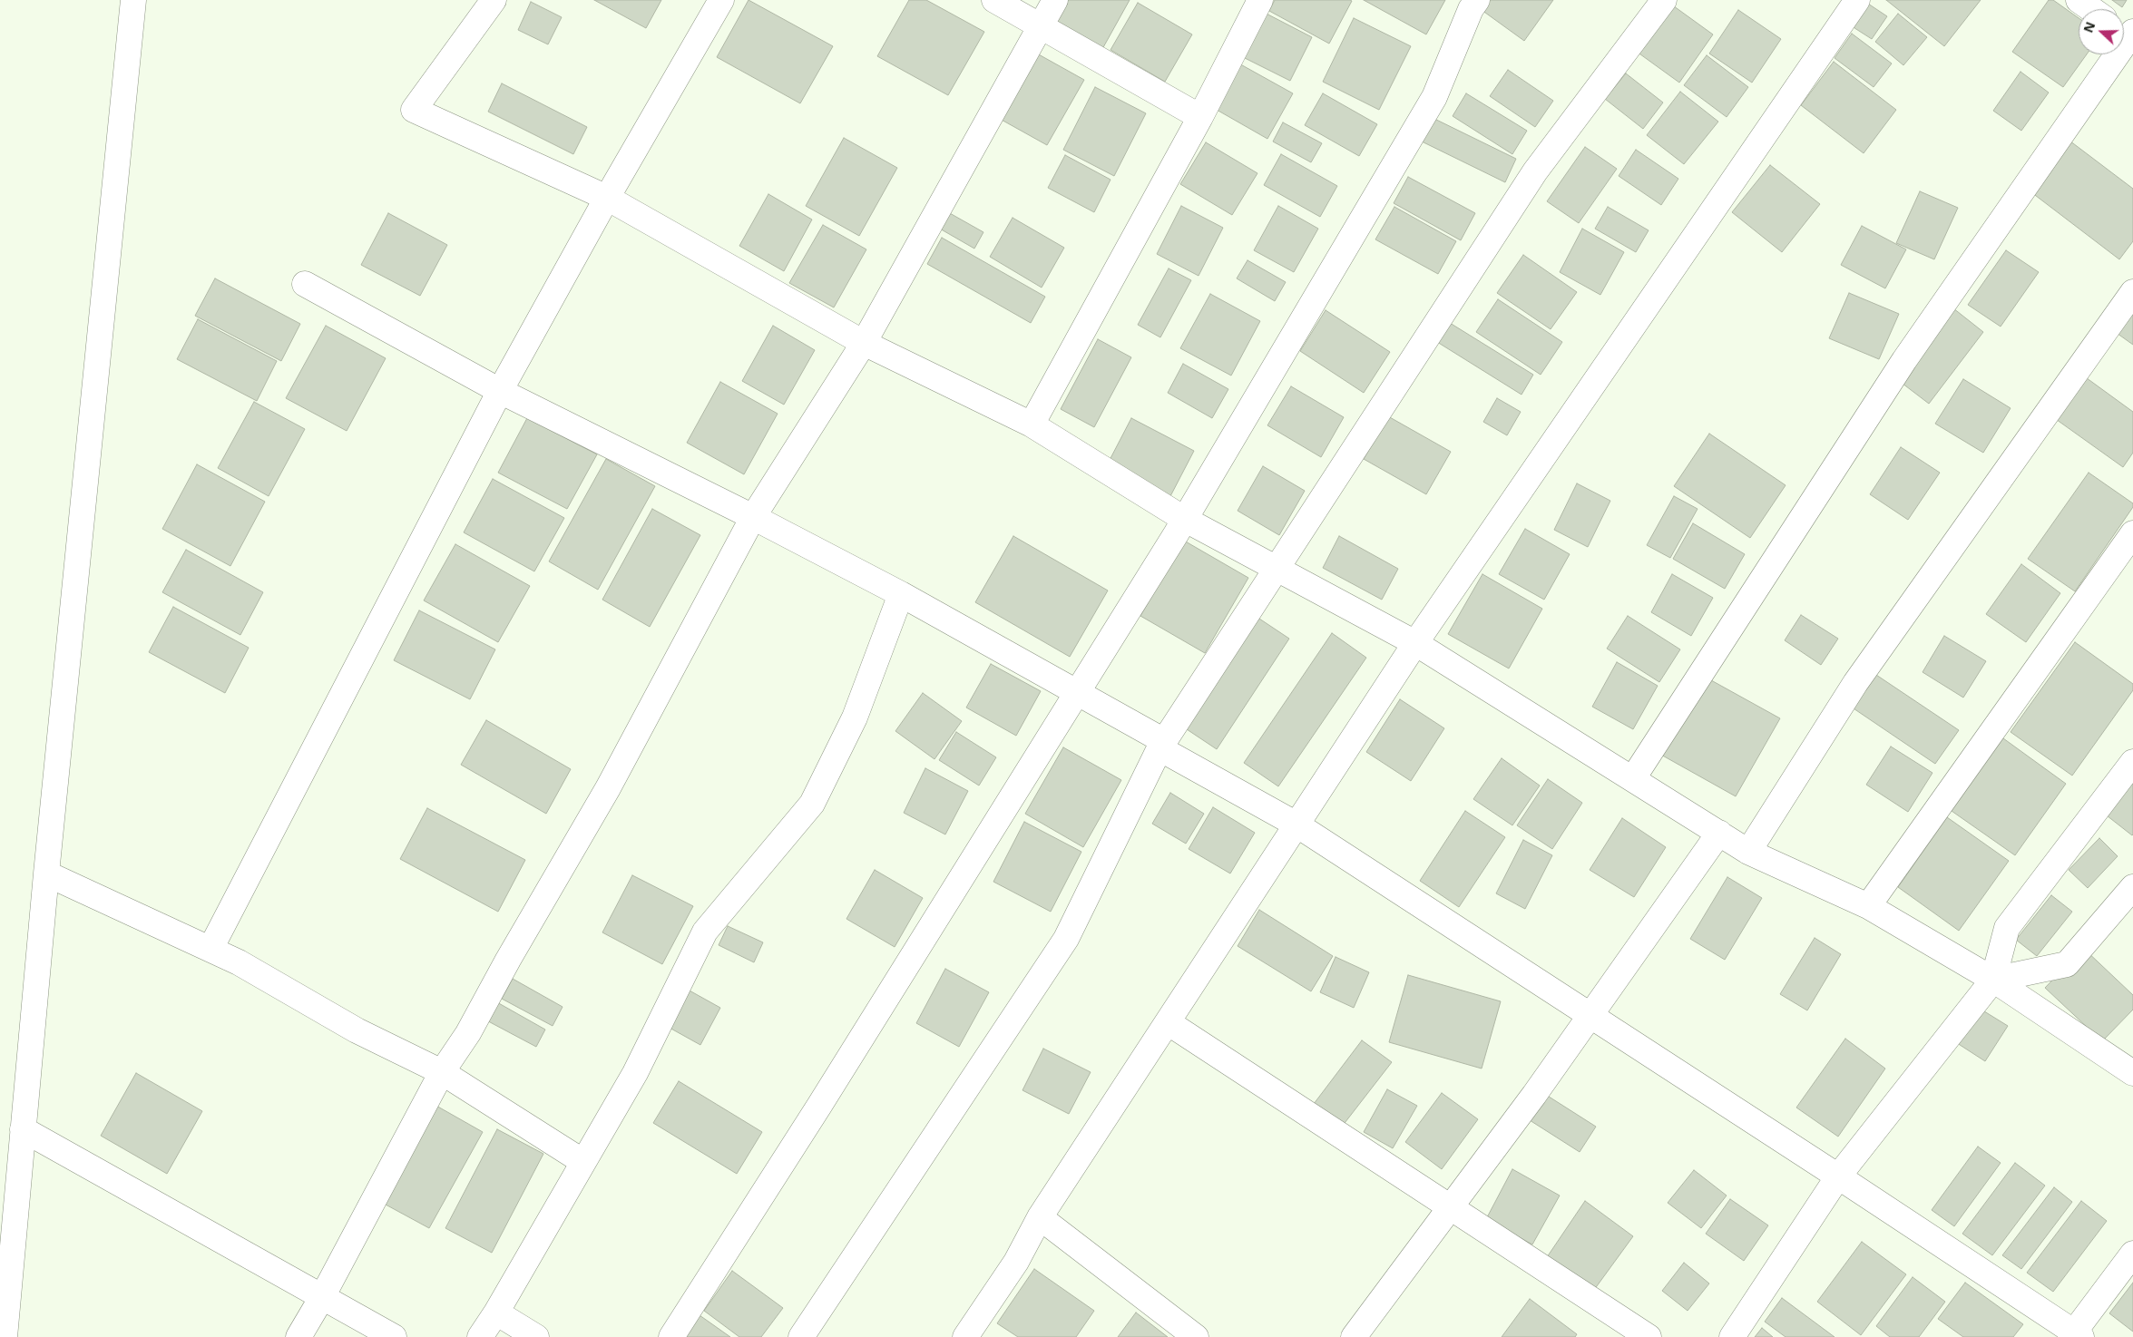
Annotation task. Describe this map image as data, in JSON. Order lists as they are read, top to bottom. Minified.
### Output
{"north":"left"}
